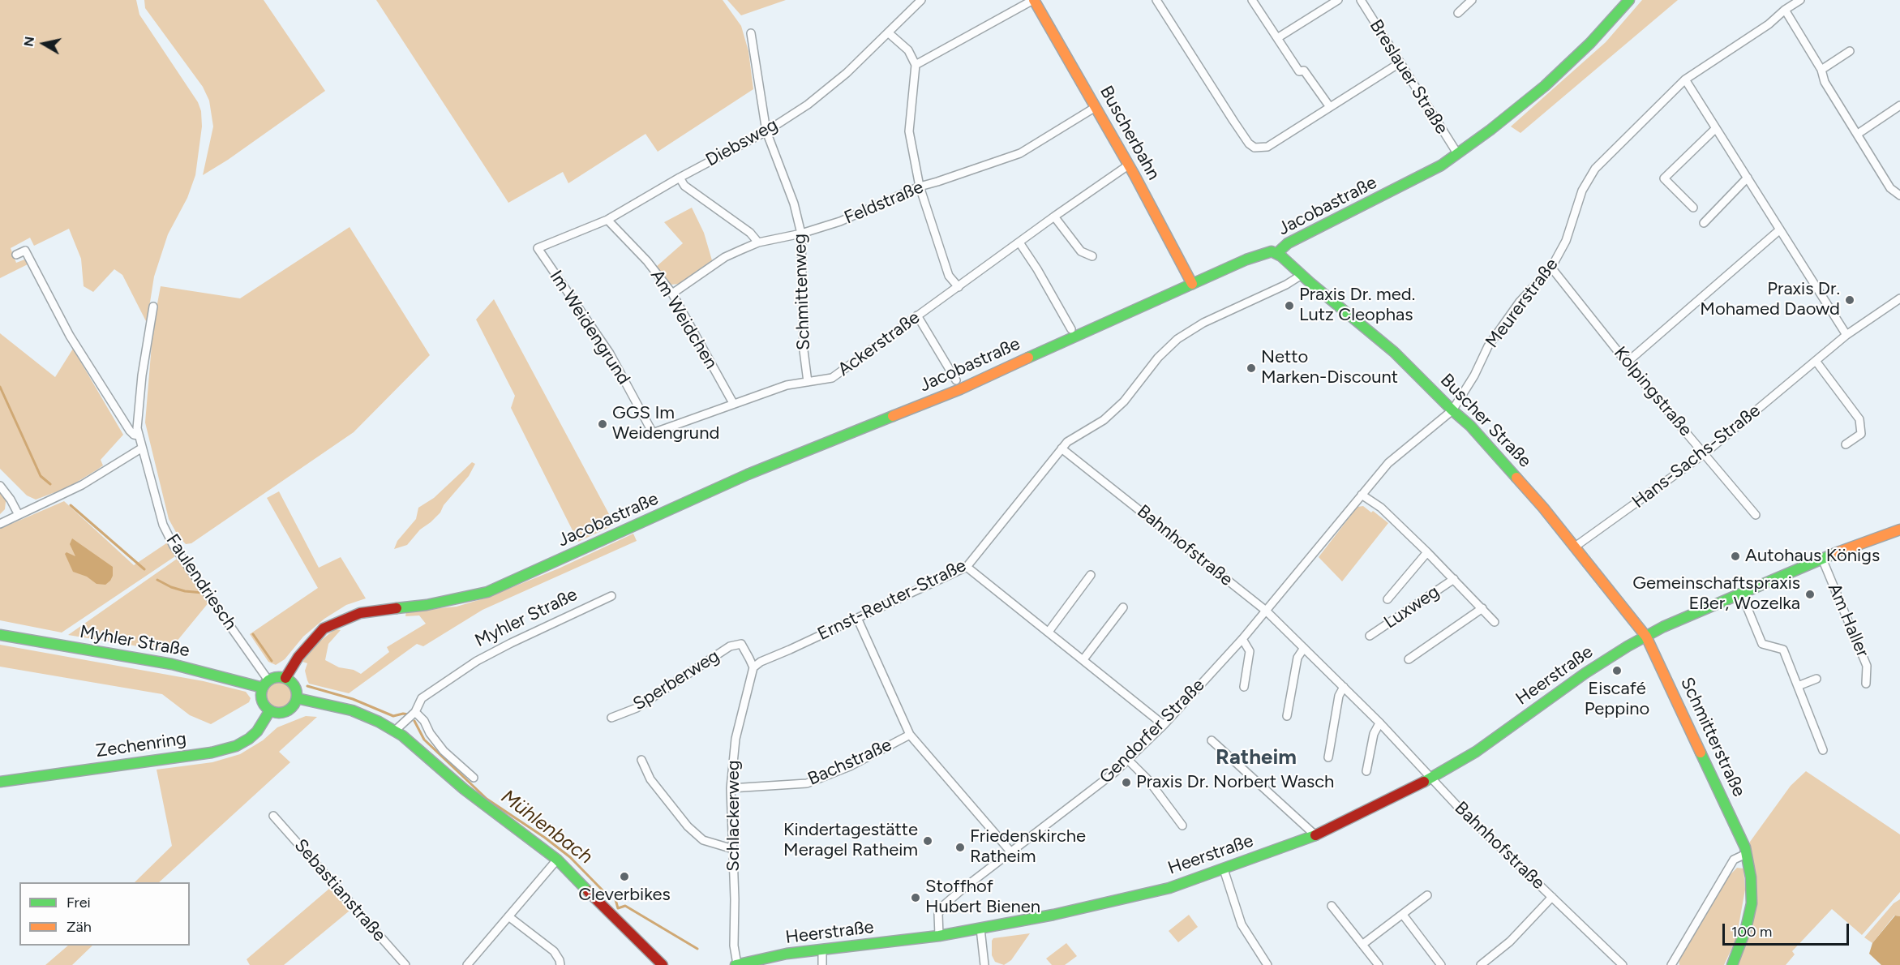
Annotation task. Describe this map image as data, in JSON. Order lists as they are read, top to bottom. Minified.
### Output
{"streets":{"main road":["Buscherbahn","Jacobastraße","Buscher Straße","Myhler Straße","Heerstraße","Schmitterstraße","Zechenring"],"street":["Breslauer Straße","Diebsweg","Feldstraße","Schmittenweg","Meurerstraße","Am Weidchen","Im Weidengrund","Ackerstraße","Kolpingstraße","Hans-Sachs-Straße","Bahnhofstraße","Faulendriesch","Ernst-Reuter-Straße","Luxweg","Am Haller","Sperberweg","Gendorfer Straße","Bachstraße","Schlackerweg","Sebastianstraße"]},"crossings":[["Breslauer Straße","Jacobastraße"],["Buscherbahn","Feldstraße"],["Buscherbahn","Jacobastraße"],["Buscherbahn","Ackerstraße"],["Diebsweg","Schmittenweg"],["Diebsweg","Am Weidchen"],["Diebsweg","Im Weidengrund"],["Feldstraße","Schmittenweg"],["Feldstraße","Am Weidchen"],["Jacobastraße","Buscher Straße"],["Jacobastraße","Faulendriesch"],["Jacobastraße","Myhler Straße"],["Jacobastraße","Zechenring"],["Schmittenweg","Ackerstraße"],["Meurerstraße","Kolpingstraße"],["Meurerstraße","Buscher Straße"],["Meurerstraße","Bahnhofstraße"],["Meurerstraße","Luxweg"],["Meurerstraße","Gendorfer Straße"],["Am Weidchen","Ackerstraße"],["Im Weidengrund","Ackerstraße"],["Kolpingstraße","Hans-Sachs-Straße"],["Buscher Straße","Hans-Sachs-Straße"],["Buscher Straße","Ernst-Reuter-Straße"],["Buscher Straße","Heerstraße"],["Buscher Straße","Schmitterstraße"],["Bahnhofstraße","Ernst-Reuter-Straße"],["Bahnhofstraße","Heerstraße"],["Bahnhofstraße","Gendorfer Straße"],["Faulendriesch","Myhler Straße"],["Faulendriesch","Zechenring"],["Ernst-Reuter-Straße","Sperberweg"],["Ernst-Reuter-Straße","Schlackerweg"],["Myhler Straße","Zechenring"],["Am Haller","Heerstraße"],["Heerstraße","Gendorfer Straße"],["Heerstraße","Schmitterstraße"],["Heerstraße","Schlackerweg"],["Sperberweg","Schlackerweg"],["Bachstraße","Schlackerweg"]],"districts":["Ratheim"],"water":["Mühlenbach"],"places":["Praxis Dr. Mohamed Daowd","Praxis Dr. med. Lutz Cleophas","Netto Marken-Discount","GGS Im Weidengrund","Autohaus Königs","Gemeinschaftspraxis Eßer, Wozelka","Eiscafé Peppino","Praxis Dr. Norbert Wasch","Kindertagestätte Meragel Ratheim","Friedenskirche Ratheim","Cleverbikes","Stoffhof Hubert Bienen"],"legend":["Frei","Zäh"],"scale_bar":"100 m","north":"left"}
